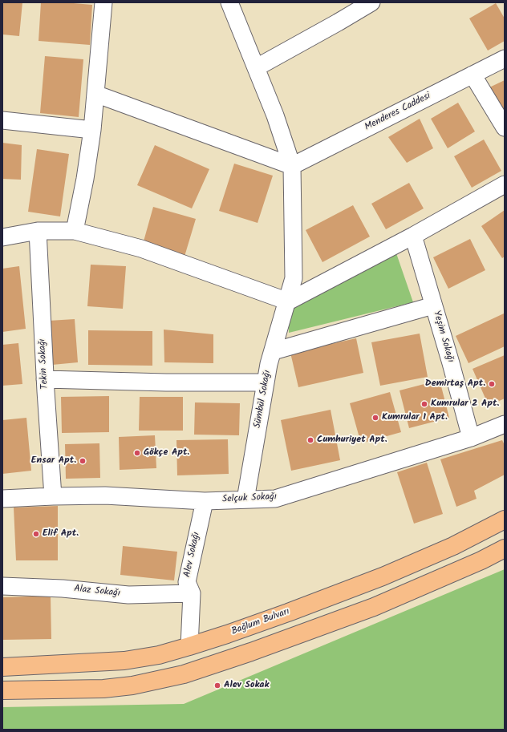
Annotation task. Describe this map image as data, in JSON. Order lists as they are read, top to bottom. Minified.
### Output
{"streets":{"main road":["Bağlum Bulvarı"],"street":["Menderes Caddesi","Yeşim Sokağı","Tekin Sokağı","Sümbül Sokağı","Selçuk Sokağı","Alev Sokağı","Alaz Sokağı"]},"crossings":[["Menderes Caddesi","Sümbül Sokağı"],["Yeşim Sokağı","Selçuk Sokağı"],["Tekin Sokağı","Selçuk Sokağı"],["Sümbül Sokağı","Selçuk Sokağı"],["Selçuk Sokağı","Alev Sokağı"],["Alev Sokağı","Alaz Sokağı"],["Alev Sokağı","Bağlum Bulvarı"]],"places":["Demirtaş Apt.","Kumrular 2 Apt.","Kumrular 1 Apt.","Cumhuriyet Apt.","Gökçe Apt.","Ensar Apt.","Elif Apt.","Alev Sokak"]}
